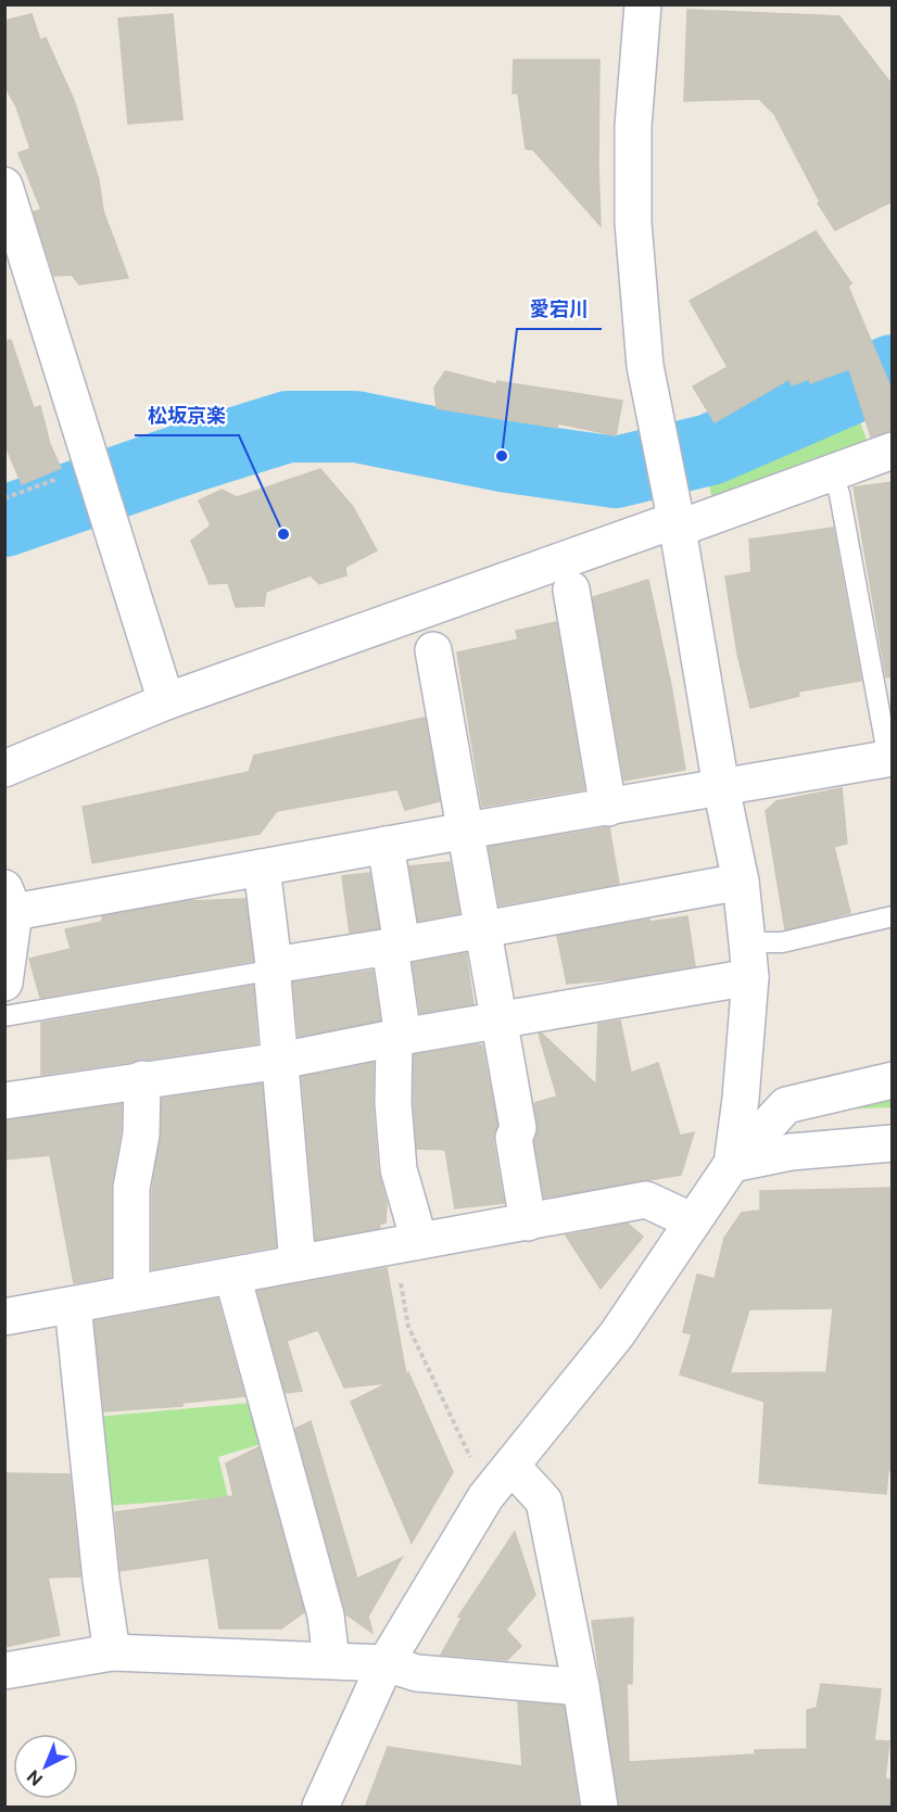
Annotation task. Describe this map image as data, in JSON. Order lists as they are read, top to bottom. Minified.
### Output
{"places":["愛宕川","松坂京楽"],"north":"bottom left"}
